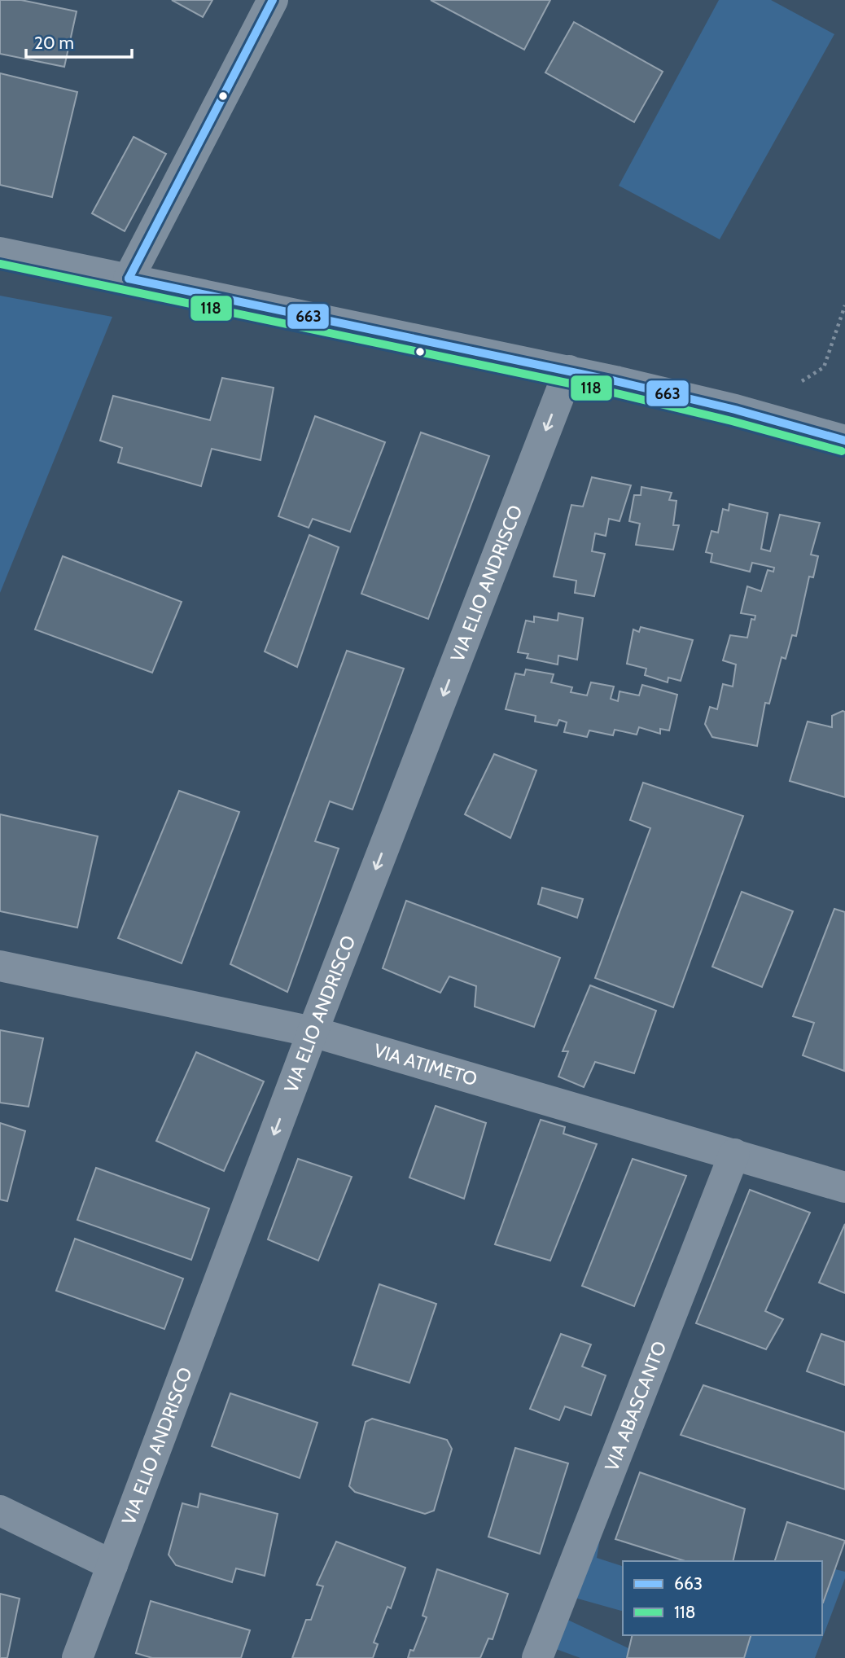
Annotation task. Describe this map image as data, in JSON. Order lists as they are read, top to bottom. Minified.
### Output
{"streets":{"street":["VIA ELIO ANDRISCO","VIA ATIMETO","VIA ABASCANTO"]},"crossings":[["VIA ELIO ANDRISCO","VIA ATIMETO"],["VIA ATIMETO","VIA ABASCANTO"]],"one_way":["VIA ELIO ANDRISCO"],"lines":["transit line 663","transit line 118"],"legend":["663","118"],"scale_bar":"20 m"}
